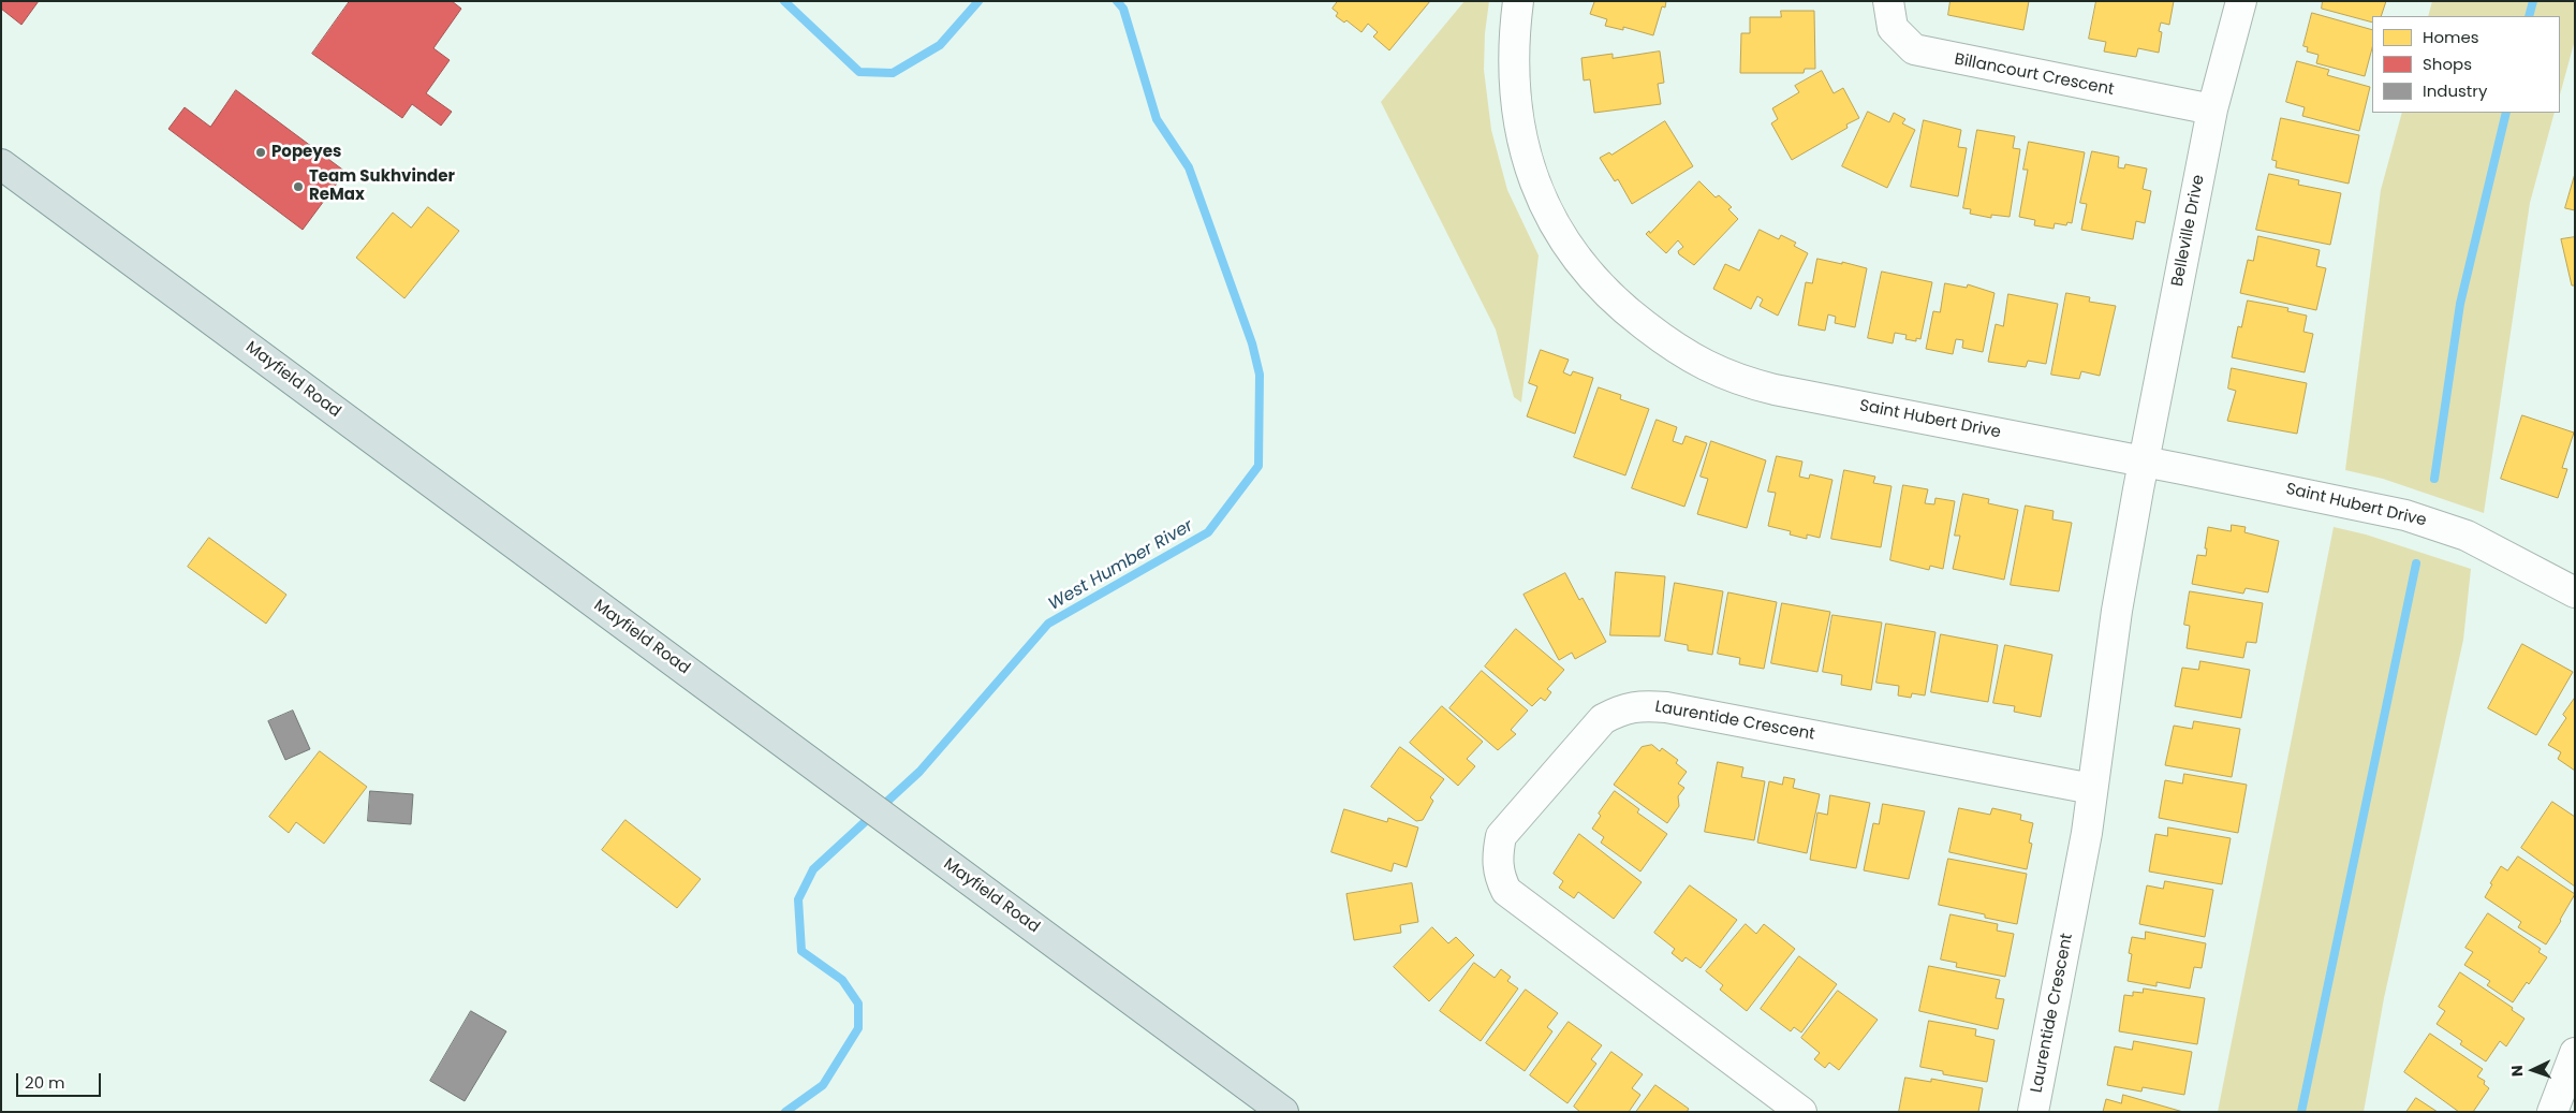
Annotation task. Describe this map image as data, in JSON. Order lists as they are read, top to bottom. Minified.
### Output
{"streets":{"main road":["Mayfield Road"],"street":["Billancourt Crescent","Belleville Drive","Saint Hubert Drive","Laurentide Crescent"]},"crossings":[["Billancourt Crescent","Belleville Drive"],["Belleville Drive","Saint Hubert Drive"],["Belleville Drive","Laurentide Crescent"],["Saint Hubert Drive","Laurentide Crescent"]],"water":["West Humber River"],"places":["Popeyes","Team Sukhvinder ReMax"],"legend":["Homes","Shops","Industry"],"scale_bar":"20 m","north":"left"}
